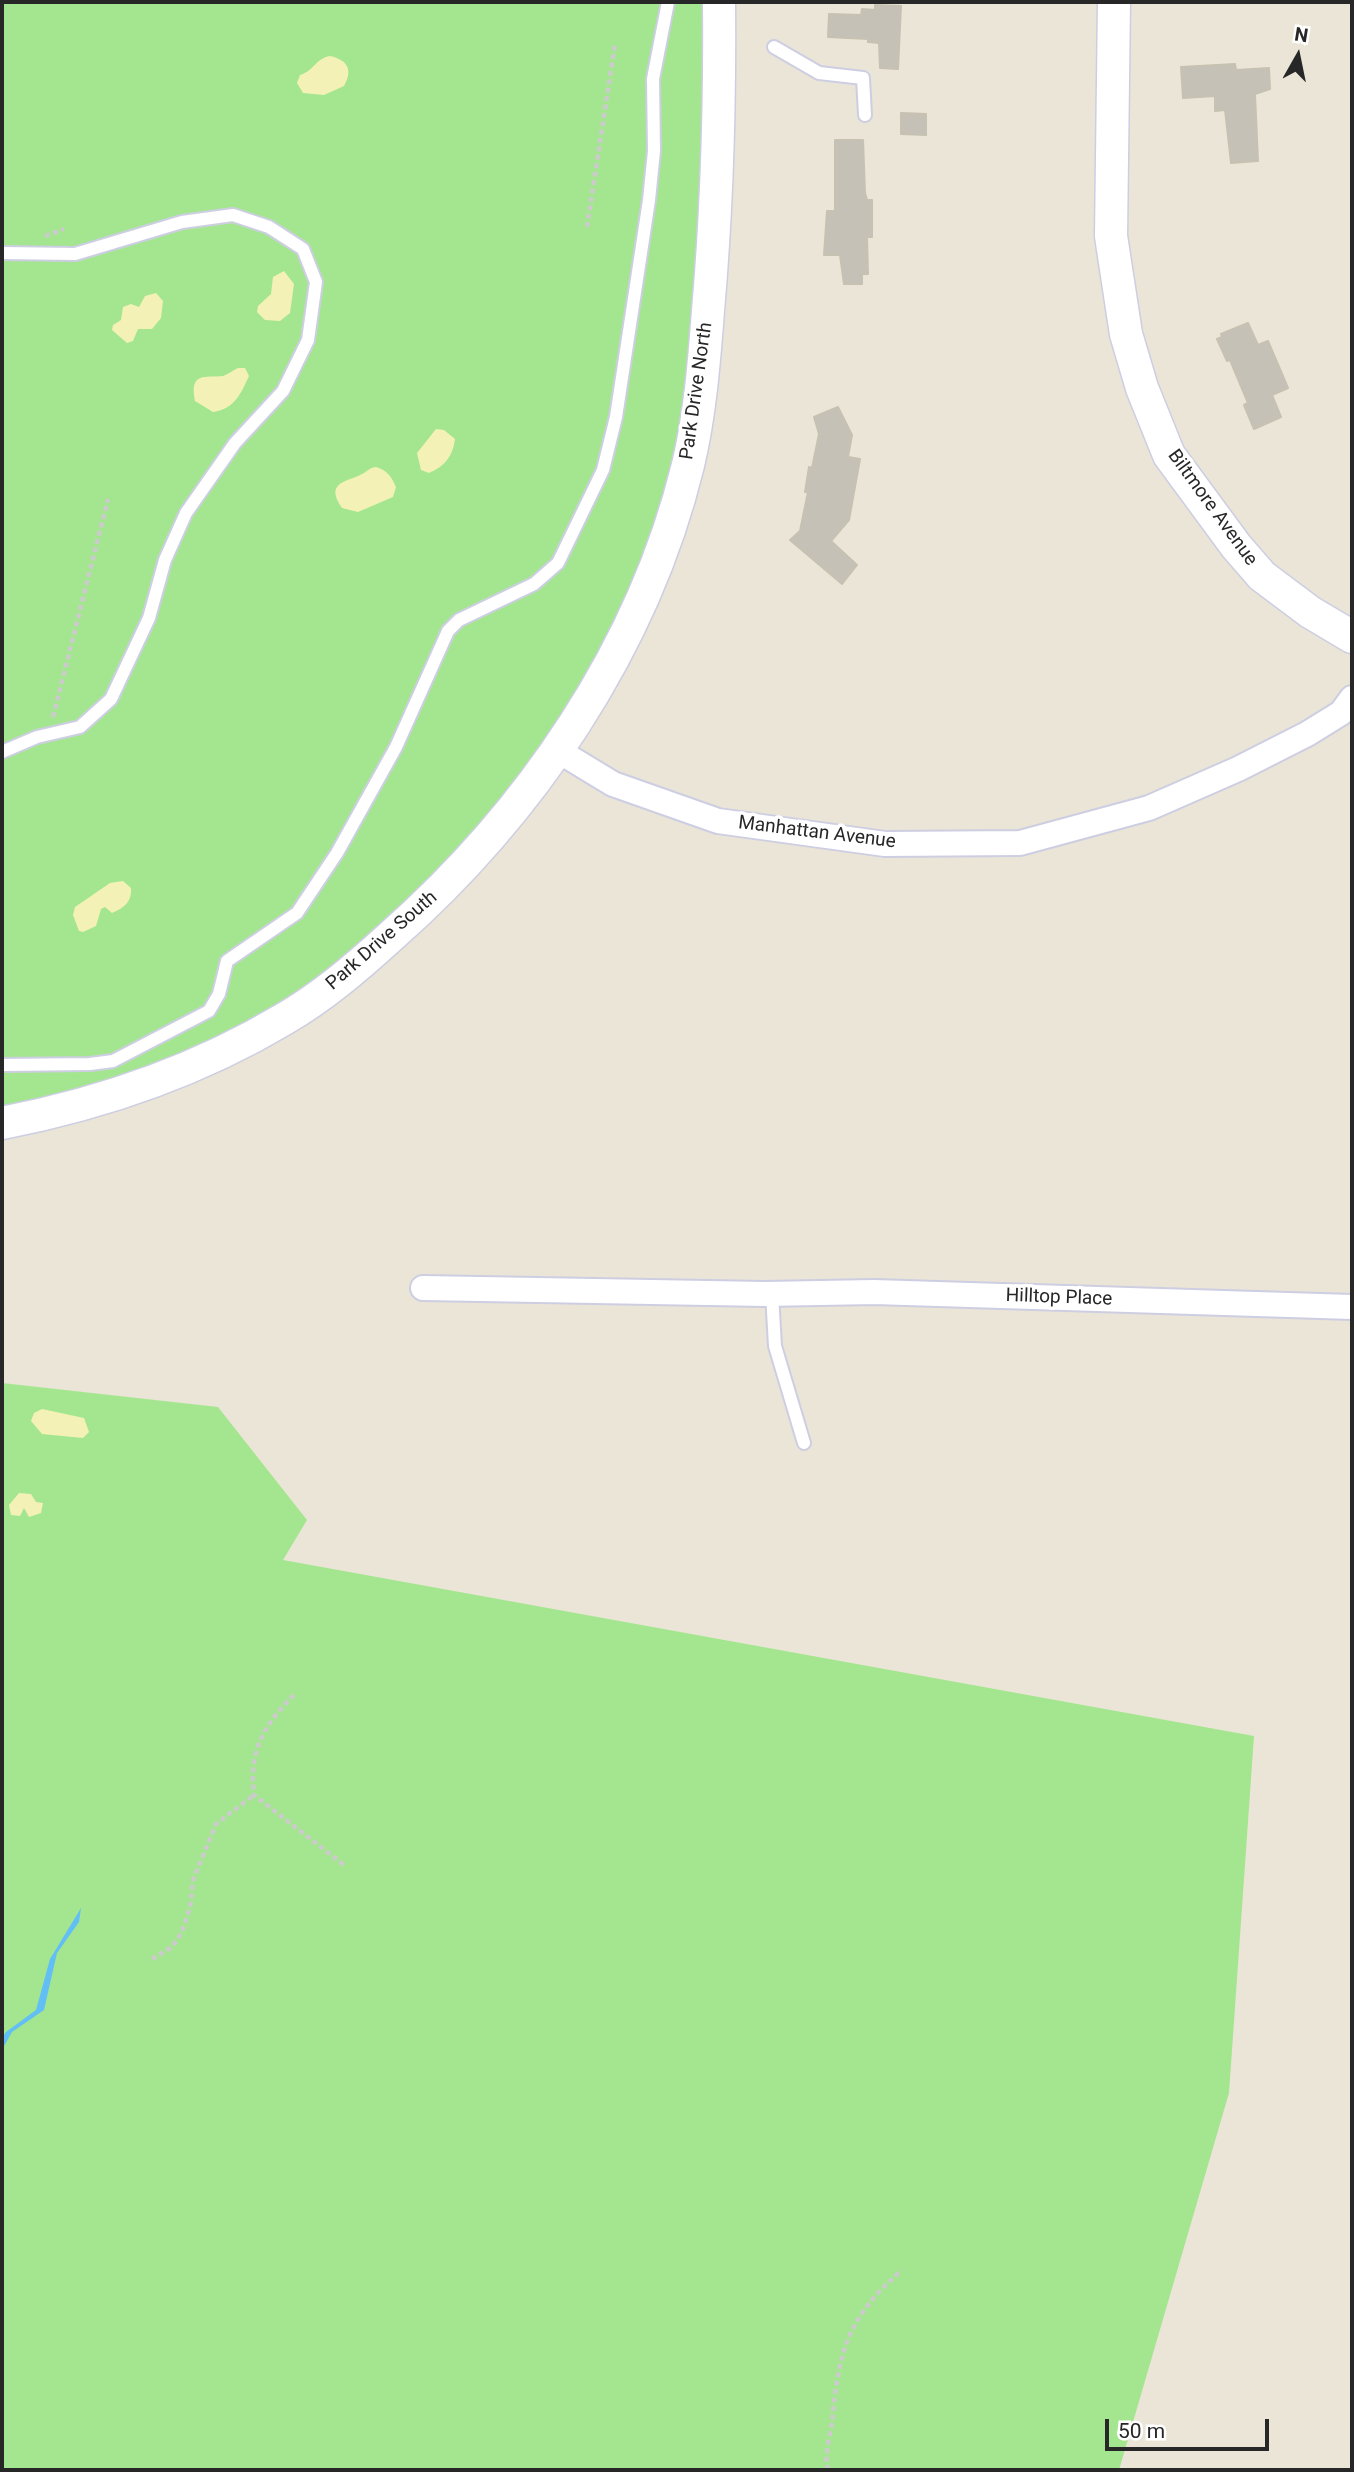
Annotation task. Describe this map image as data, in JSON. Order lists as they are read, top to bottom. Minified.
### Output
{"streets":{"street":["Park Drive North","Biltmore Avenue","Manhattan Avenue","Park Drive South","Hilltop Place"]},"crossings":[["Park Drive North","Manhattan Avenue"],["Park Drive North","Park Drive South"],["Manhattan Avenue","Park Drive South"]],"scale_bar":"50 m","north":"top"}
